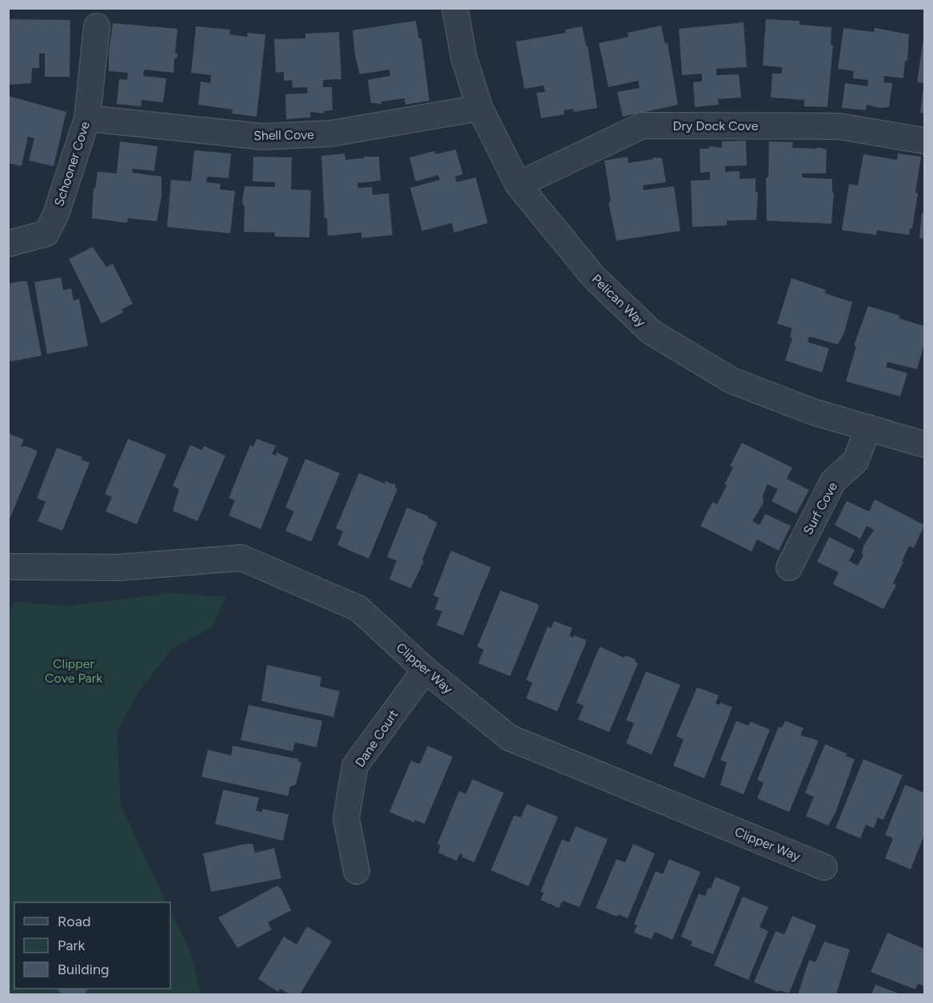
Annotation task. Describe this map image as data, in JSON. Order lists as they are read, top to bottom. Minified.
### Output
{"streets":{"street":["Dry Dock Cove","Shell Cove","Schooner Cove","Pelican Way","Surf Cove","Clipper Way","Dane Court"]},"crossings":[["Dry Dock Cove","Pelican Way"],["Shell Cove","Schooner Cove"],["Shell Cove","Pelican Way"],["Pelican Way","Surf Cove"],["Clipper Way","Dane Court"]],"parks":["Clipper Cove Park"],"legend":["Road","Park","Building"]}
